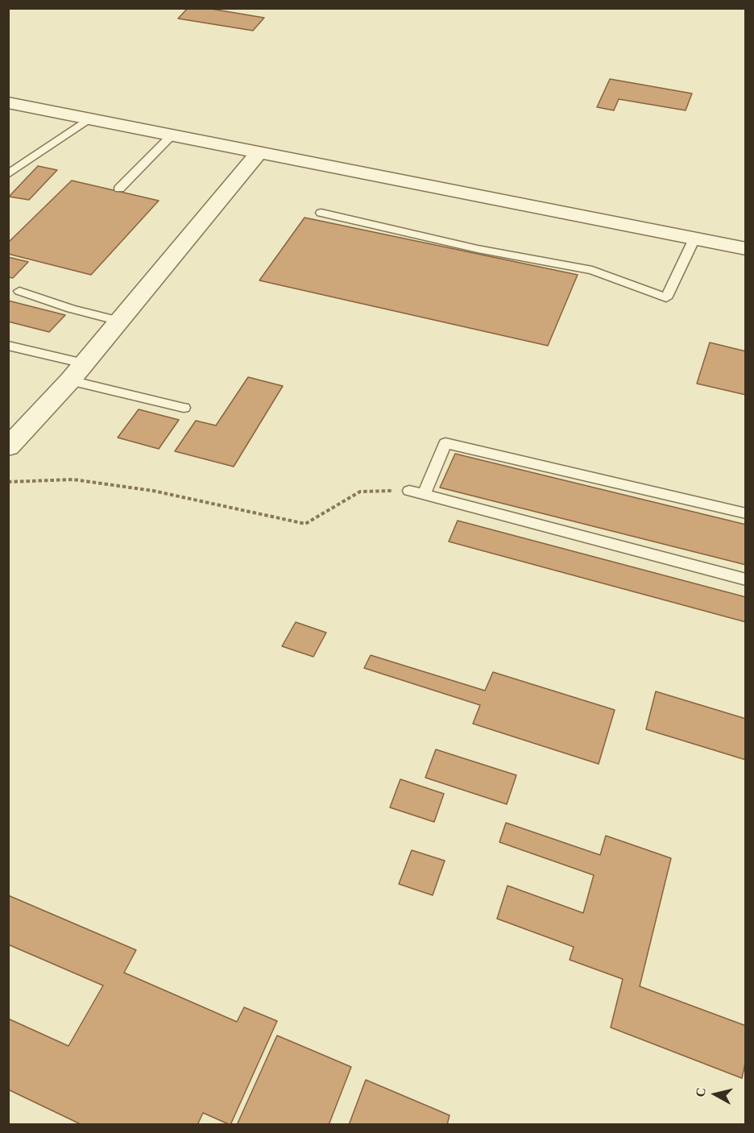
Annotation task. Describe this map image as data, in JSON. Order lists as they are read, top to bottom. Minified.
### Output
{"north":"left"}
